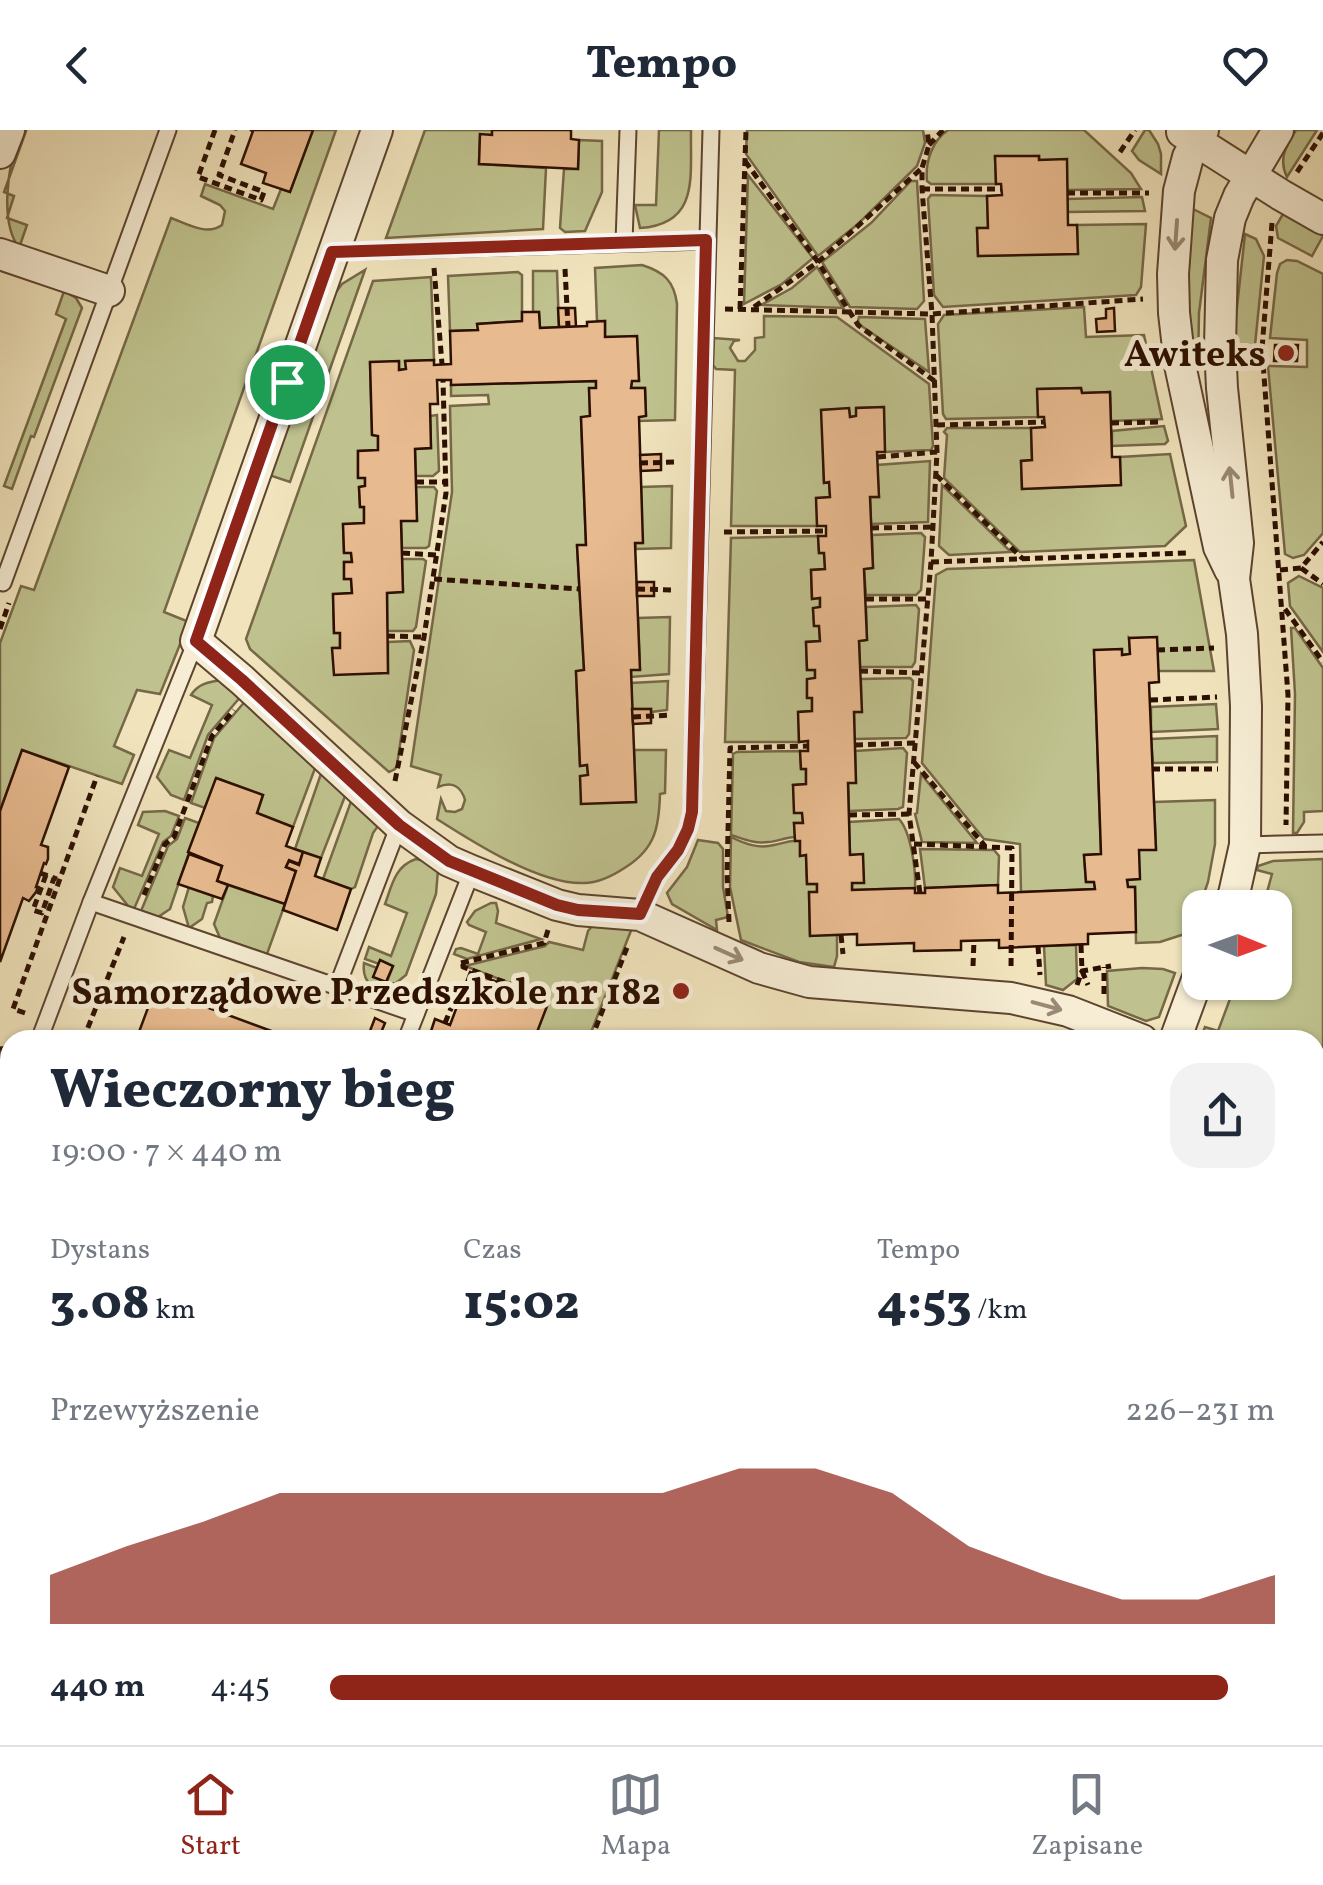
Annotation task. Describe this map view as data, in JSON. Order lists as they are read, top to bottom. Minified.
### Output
{"places":["Awiteks","Samorządowe Przedszkole nr 182"],"north":"right","page":{"header":"Tempo","heading":["Wieczorny bieg","19:00 · 7 × 440 m"],"stats":[["Dystans","3.08 km"],["Czas","15:02"],["Tempo","4:53 /km"]],"chart":["Przewyższenie","226–231 m"],"list":[{"name":"440 m","note":"4:45"}],"tabs":["Start","Mapa","Zapisane"]}}
